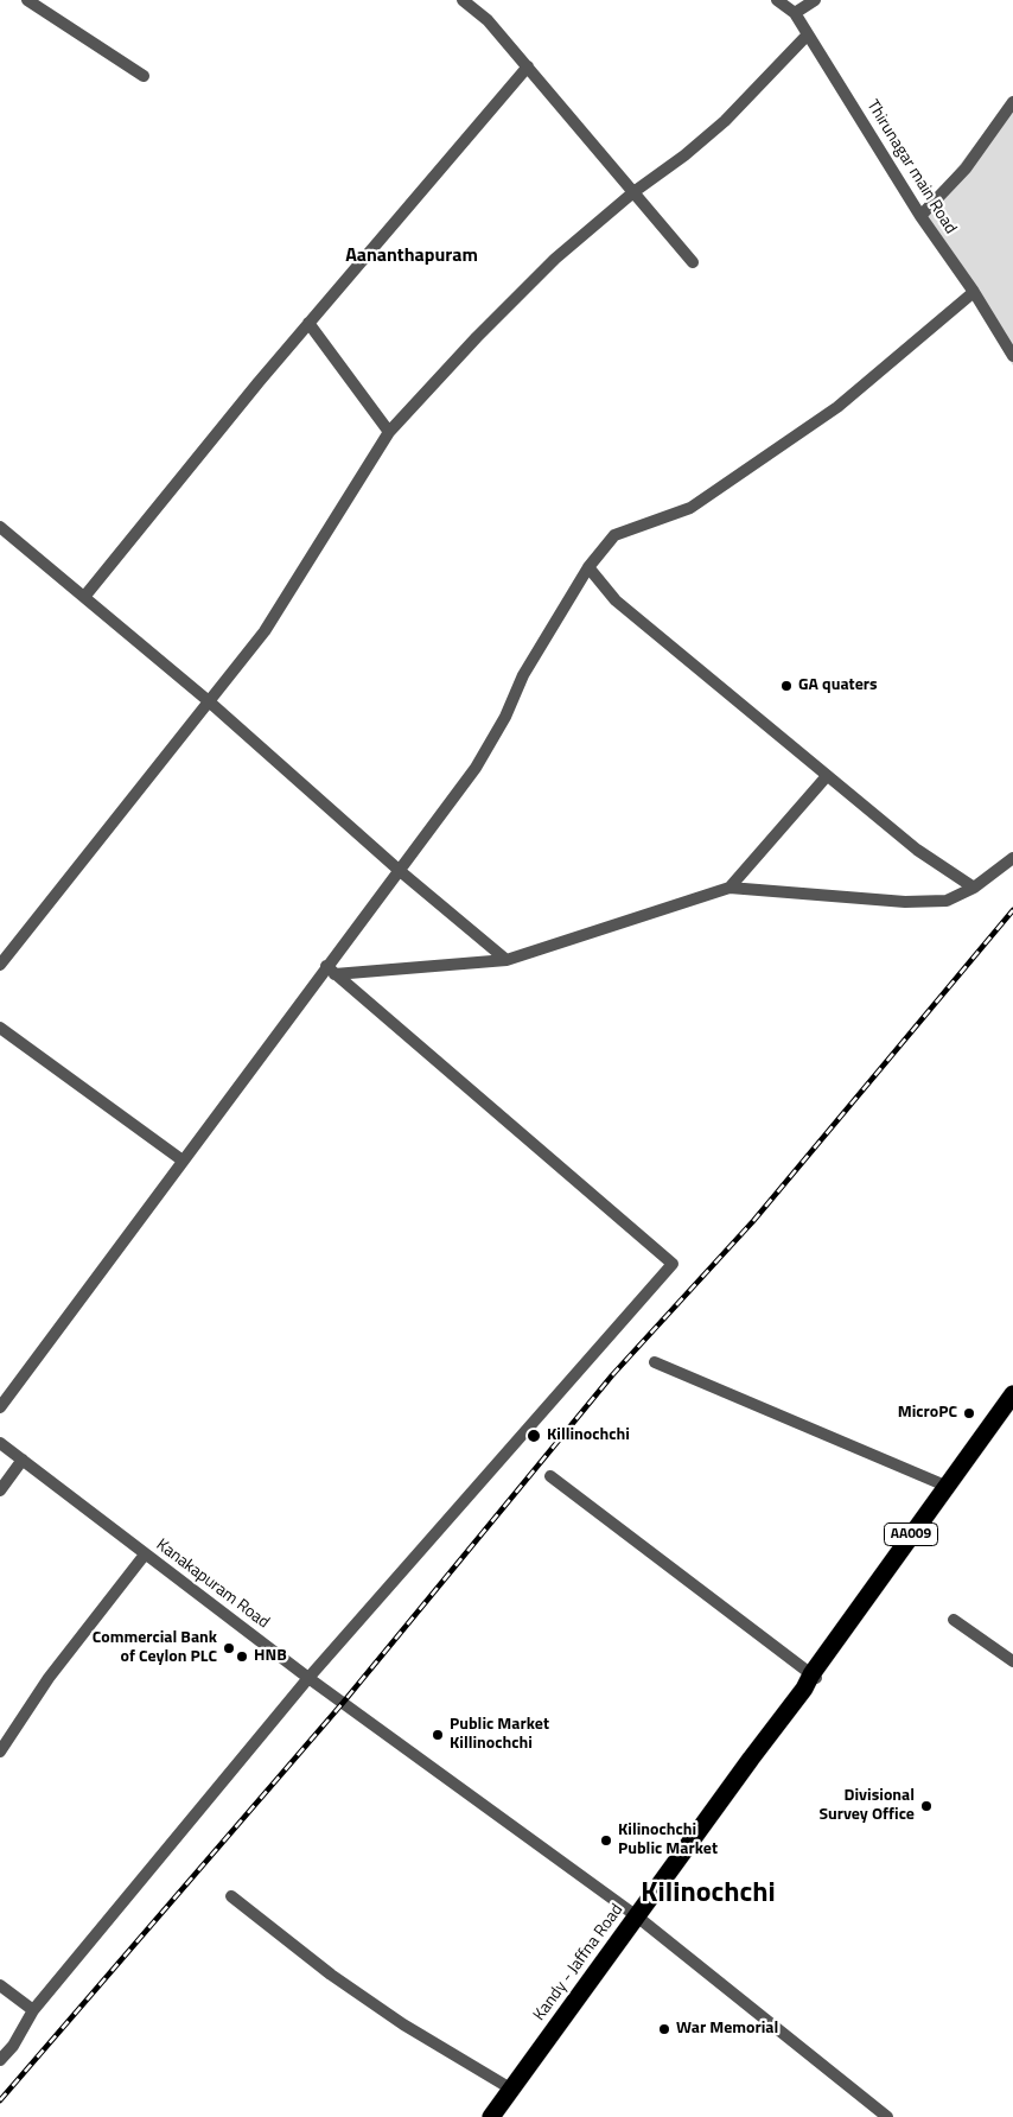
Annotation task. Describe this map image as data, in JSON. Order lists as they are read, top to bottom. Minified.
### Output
{"streets":{"highway":["AA009","Kandy - Jaffna Road"],"street":["Thirunagar main Road","Kanakapuram Road"]},"crossings":[["Kanakapuram Road","Kandy - Jaffna Road"]],"districts":["Aananthapuram","Kilinochchi"],"places":["GA quaters","MicroPC","Killinochchi","Commercial Bank of Ceylon PLC","HNB","Public Market Killinochchi","Divisional Survey Office","Kilinochchi Public Market","War Memorial"]}
